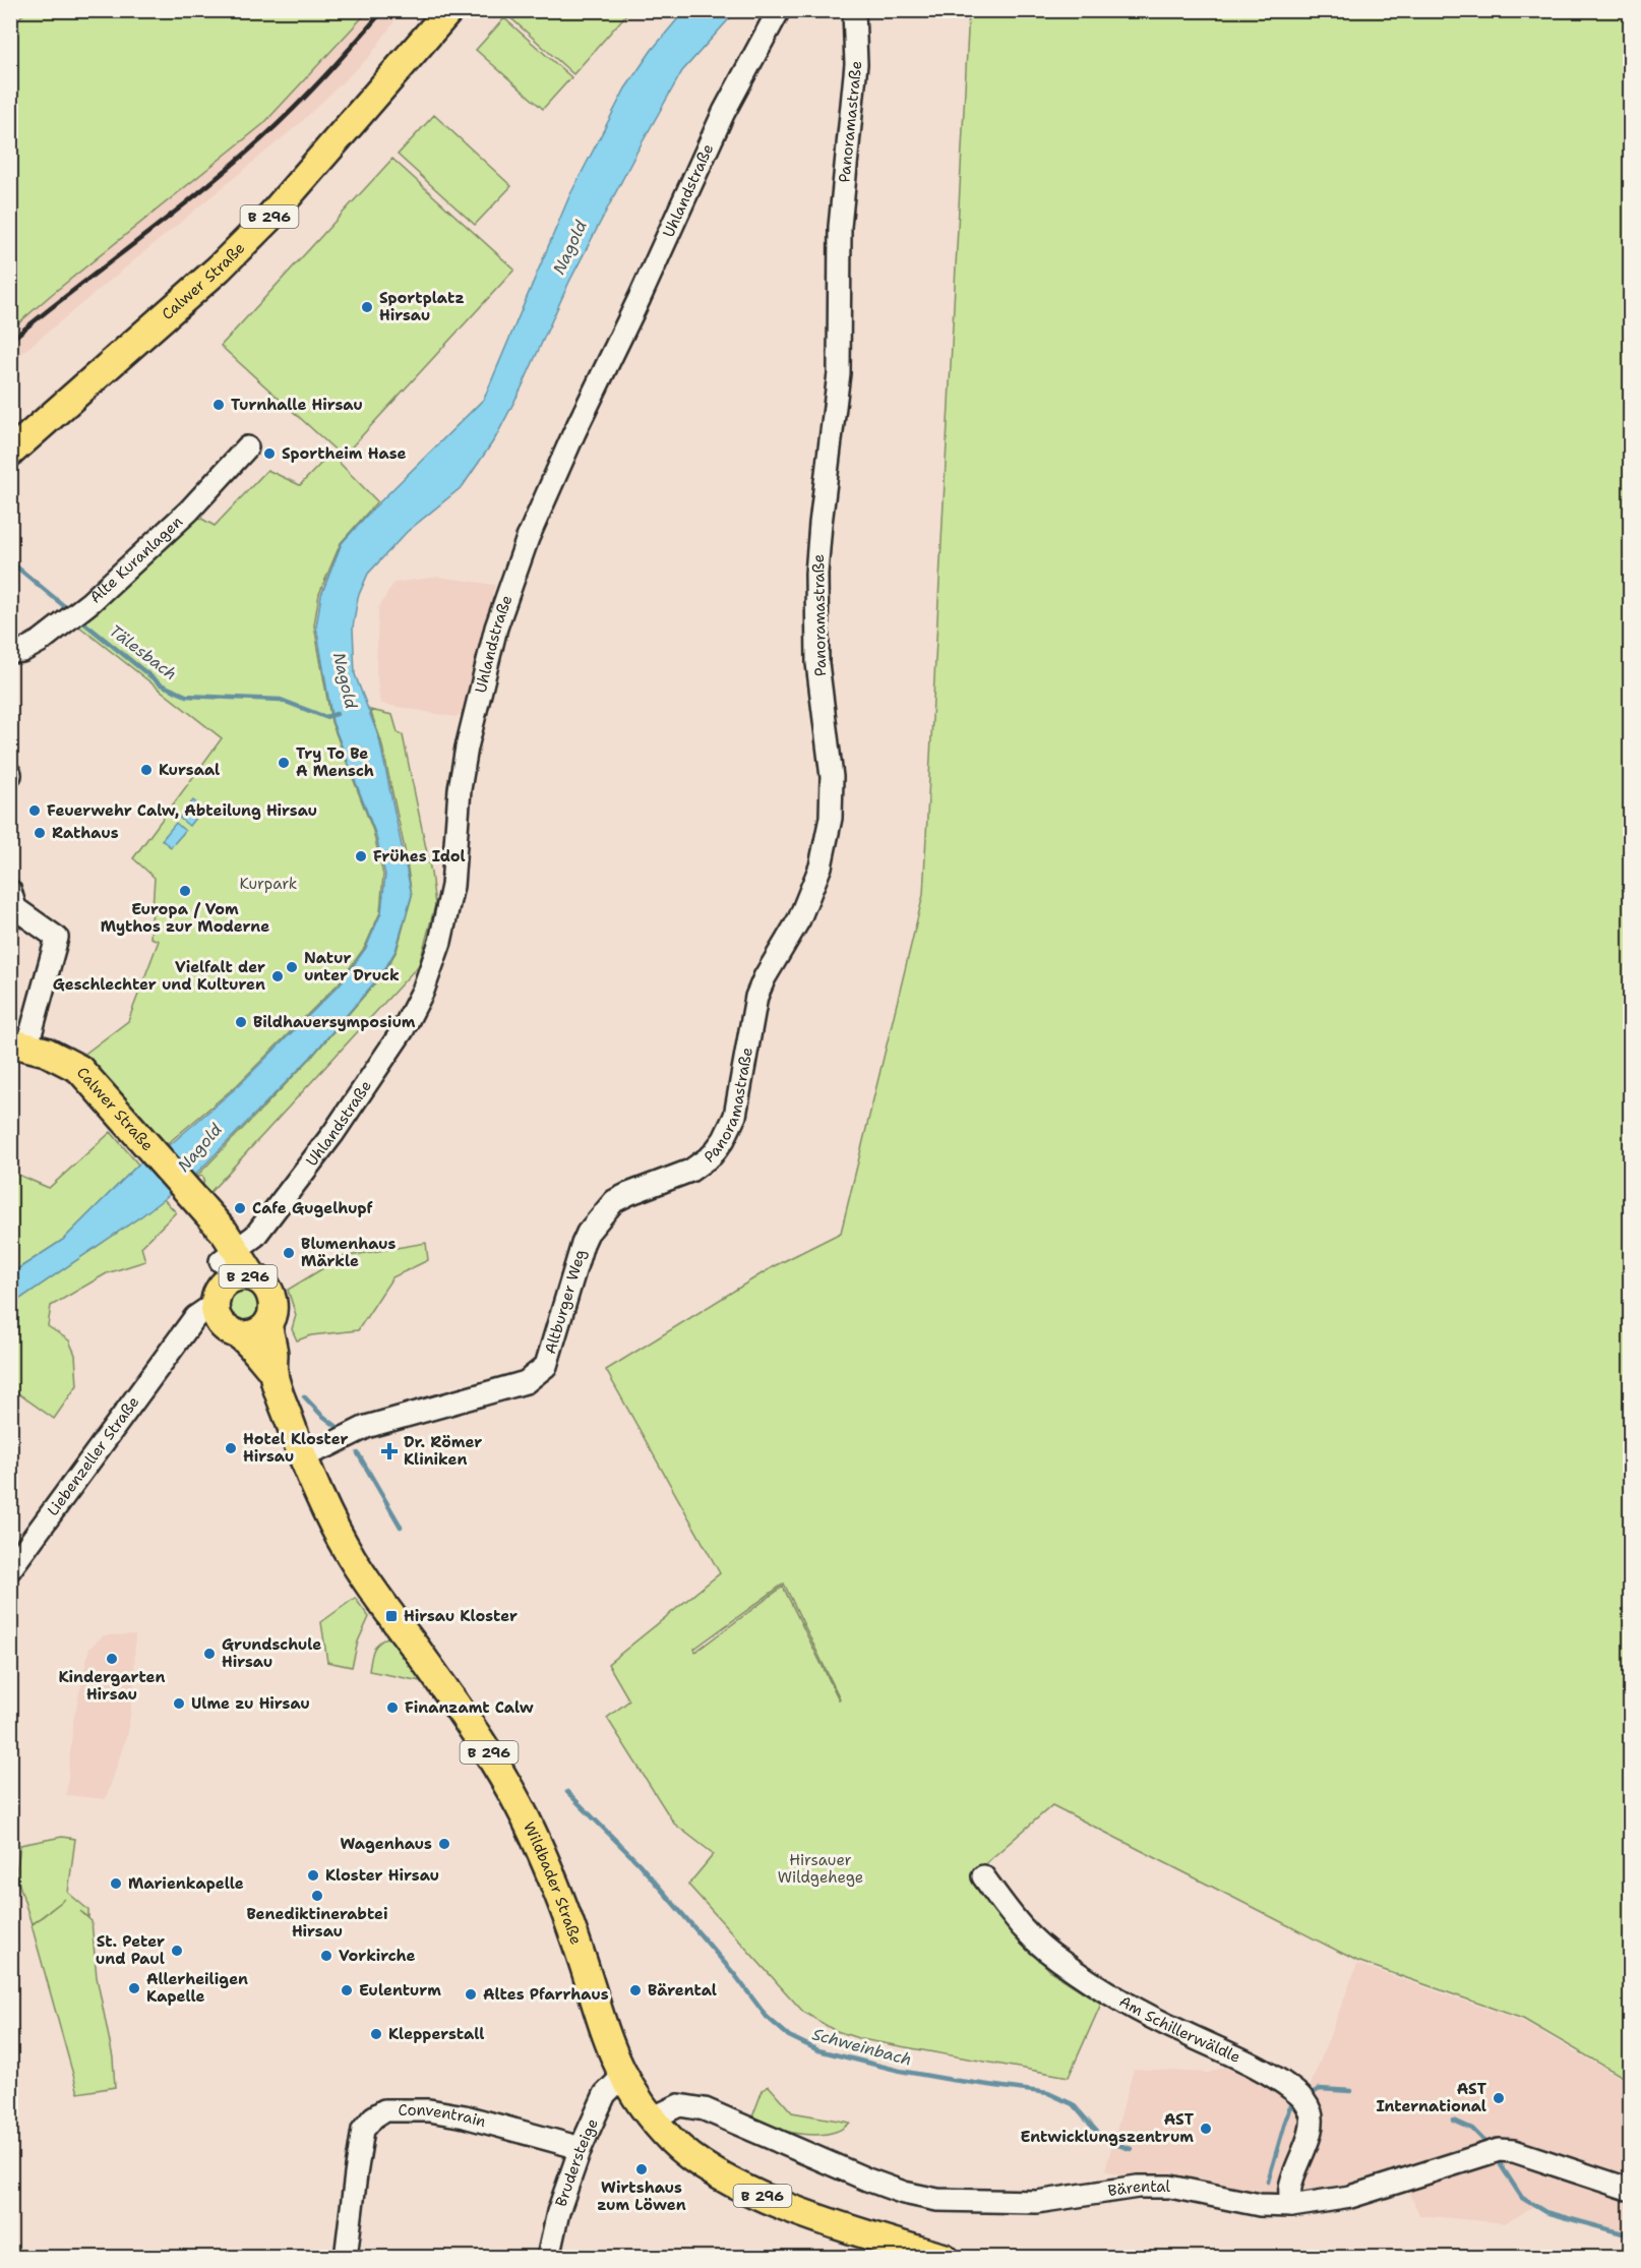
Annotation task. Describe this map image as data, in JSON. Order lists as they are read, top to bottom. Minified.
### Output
{"streets":{"main road":["B 296","Calwer Straße","Wildbader Straße"],"street":["Panoramastraße","Uhlandstraße","Alte Kuranlagen","Altburger Weg","Liebenzeller Straße","Am Schillerwäldle","Conventrain","Brudersteige","Bärental"]},"crossings":[["Panoramastraße","Altburger Weg"],["Uhlandstraße","B 296"],["Uhlandstraße","Calwer Straße"],["Uhlandstraße","Liebenzeller Straße"],["Uhlandstraße","Wildbader Straße"],["B 296","Calwer Straße"],["B 296","Liebenzeller Straße"],["B 296","Wildbader Straße"],["Calwer Straße","Liebenzeller Straße"],["Calwer Straße","Wildbader Straße"],["Altburger Weg","Wildbader Straße"],["Liebenzeller Straße","Wildbader Straße"],["Wildbader Straße","Brudersteige"],["Wildbader Straße","Bärental"],["Am Schillerwäldle","Bärental"],["Conventrain","Brudersteige"]],"water":["Nagold","Tälesbach","Schweinbach"],"parks":["Kurpark","Hirsauer Wildgehege"],"places":{"other":["Sportplatz Hirsau","Turnhalle Hirsau","Sportheim Hase","Try To Be A Mensch","Kursaal","Feuerwehr Calw, Abteilung Hirsau","Rathaus","Frühes Idol","Europa / Vom Mythos zur Moderne","Natur unter Druck","Vielfalt der Geschlechter und Kulturen","Bildhauersymposium","Cafe Gugelhupf","Blumenhaus Märkle","Hotel Kloster Hirsau","Grundschule Hirsau","Kindergarten Hirsau","Ulme zu Hirsau","Finanzamt Calw","Wagenhaus","Kloster Hirsau","Marienkapelle","Benediktinerabtei Hirsau","St. Peter und Paul","Vorkirche","Allerheiligen Kapelle","Eulenturm","Bärental","Altes Pfarrhaus","Klepperstall","AST International","AST Entwicklungszentrum","Wirtshaus zum Löwen"],"health":["Dr. Römer Kliniken"],"transit":["Hirsau Kloster"]}}
